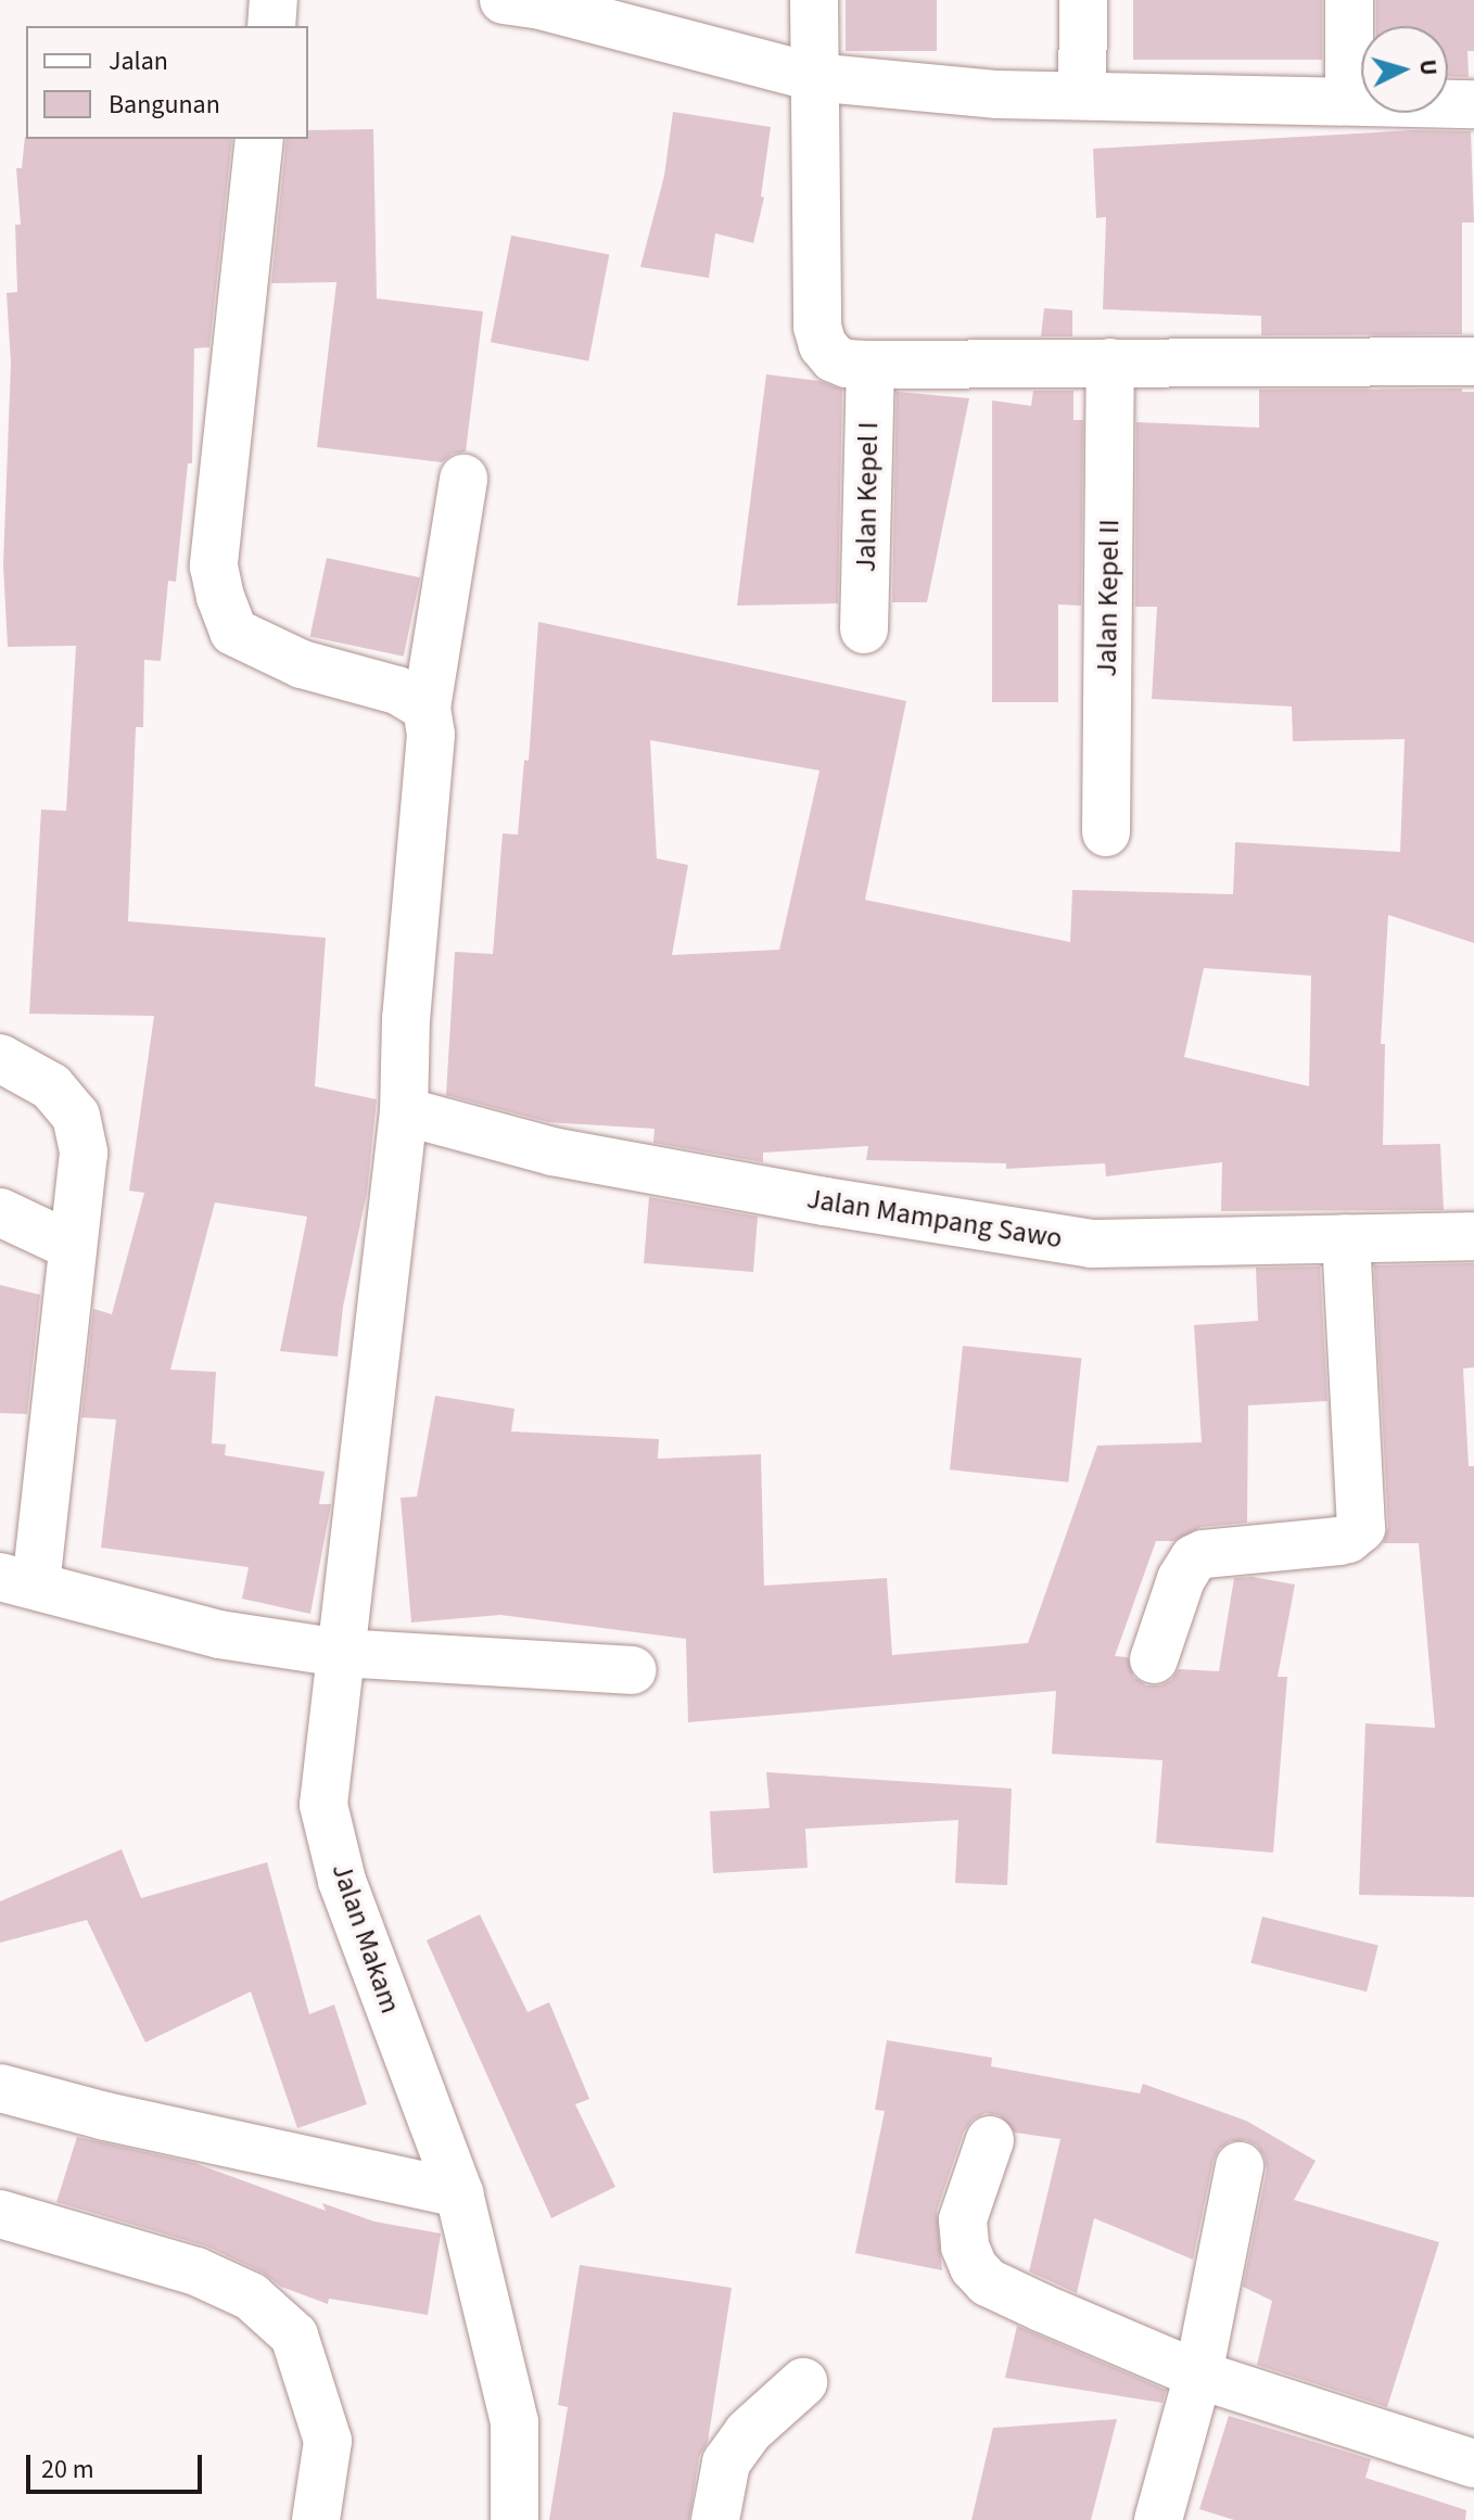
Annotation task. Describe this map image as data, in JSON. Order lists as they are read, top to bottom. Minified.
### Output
{"streets":{"street":["Jalan Kepel I","Jalan Kepel II","Jalan Mampang Sawo","Jalan Makam"]},"crossings":[["Jalan Mampang Sawo","Jalan Makam"]],"legend":["Jalan","Bangunan"],"scale_bar":"20 m","north":"right"}
